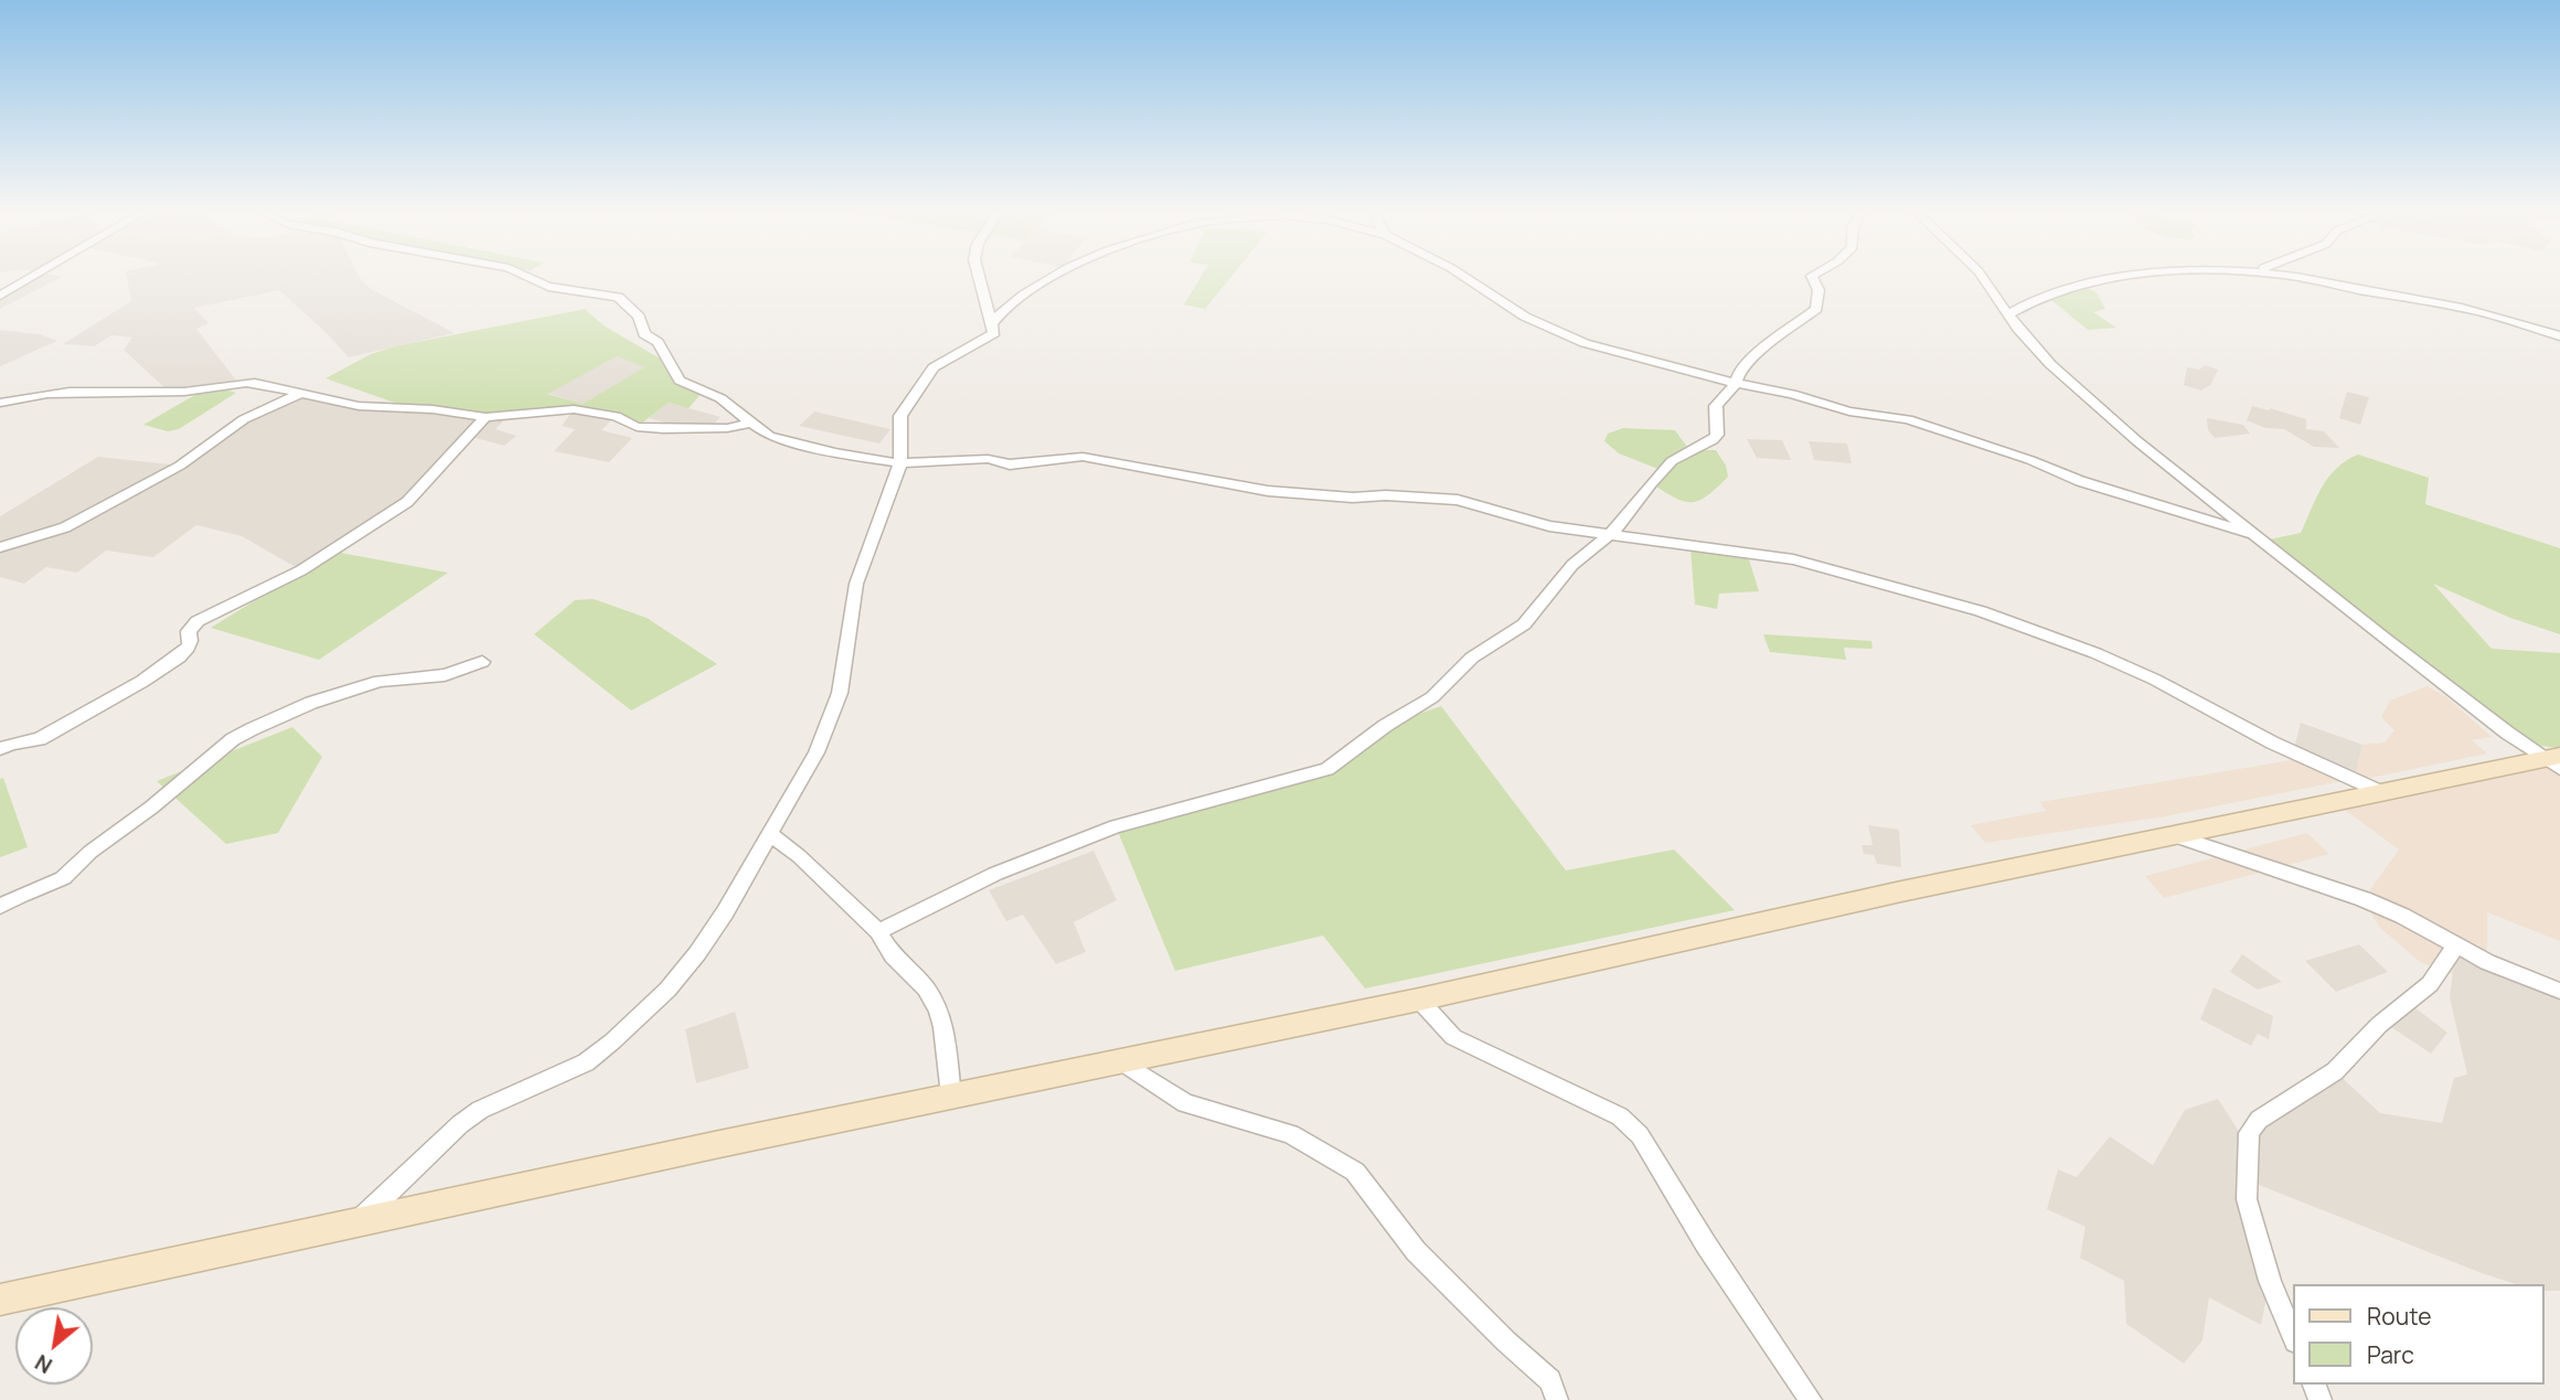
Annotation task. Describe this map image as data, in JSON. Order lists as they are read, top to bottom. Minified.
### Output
{"legend":["Route","Parc"],"north":"bottom left"}
